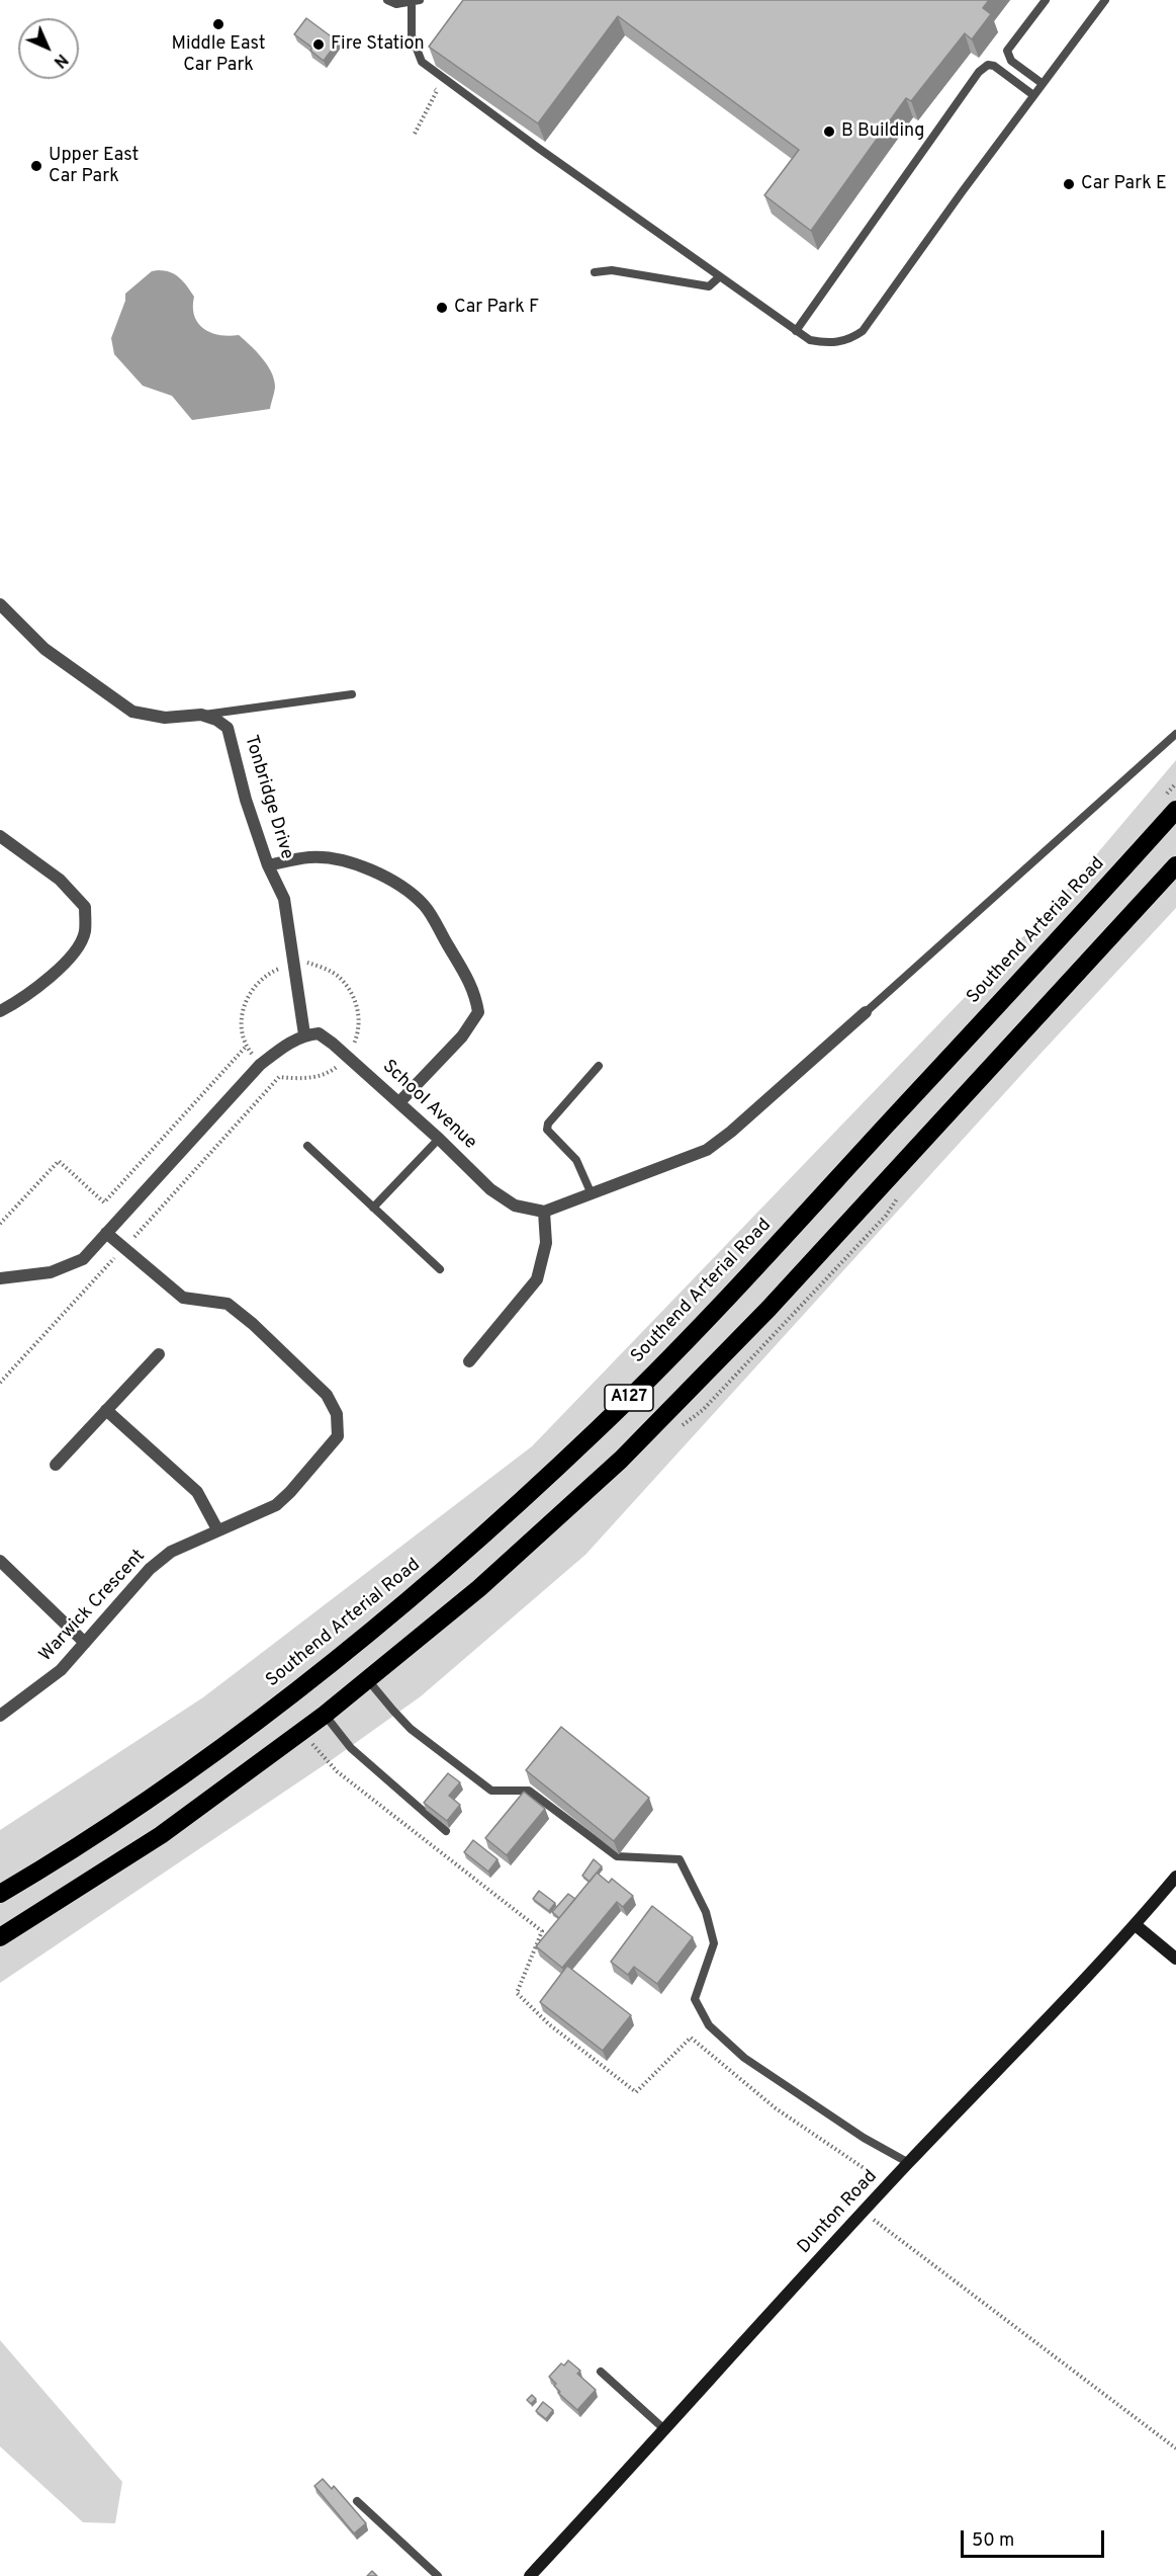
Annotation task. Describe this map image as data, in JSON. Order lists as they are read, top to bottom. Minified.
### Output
{"streets":{"highway":["Southend Arterial Road","A127"],"street":["Tonbridge Drive","School Avenue","Warwick Crescent","Dunton Road"]},"crossings":[["Tonbridge Drive","School Avenue"]],"places":["Middle East Car Park","Fire Station","B Building","Upper East Car Park","Car Park E","Car Park F"],"scale_bar":"50 m","north":"bottom right"}
